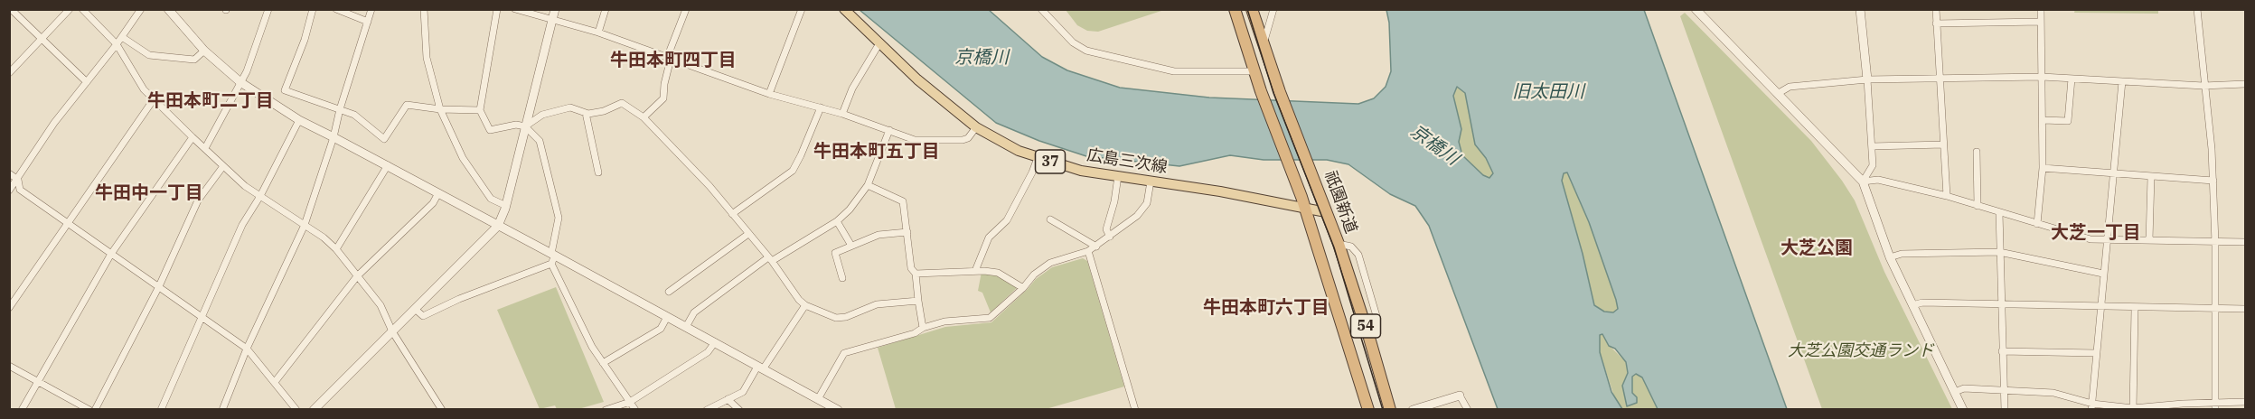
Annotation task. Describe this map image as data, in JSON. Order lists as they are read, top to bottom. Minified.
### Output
{"streets":{"highway":["祇園新道","54"],"main road":["37","広島三次線"]},"crossings":[["広島三次線","祇園新道"],["広島三次線","54"]],"districts":["牛田本町四丁目","牛田本町二丁目","牛田本町五丁目","牛田中一丁目","大芝一丁目","大芝公園","牛田本町六丁目"],"water":["京橋川","旧太田川"],"parks":["大芝公園交通ランド"]}
